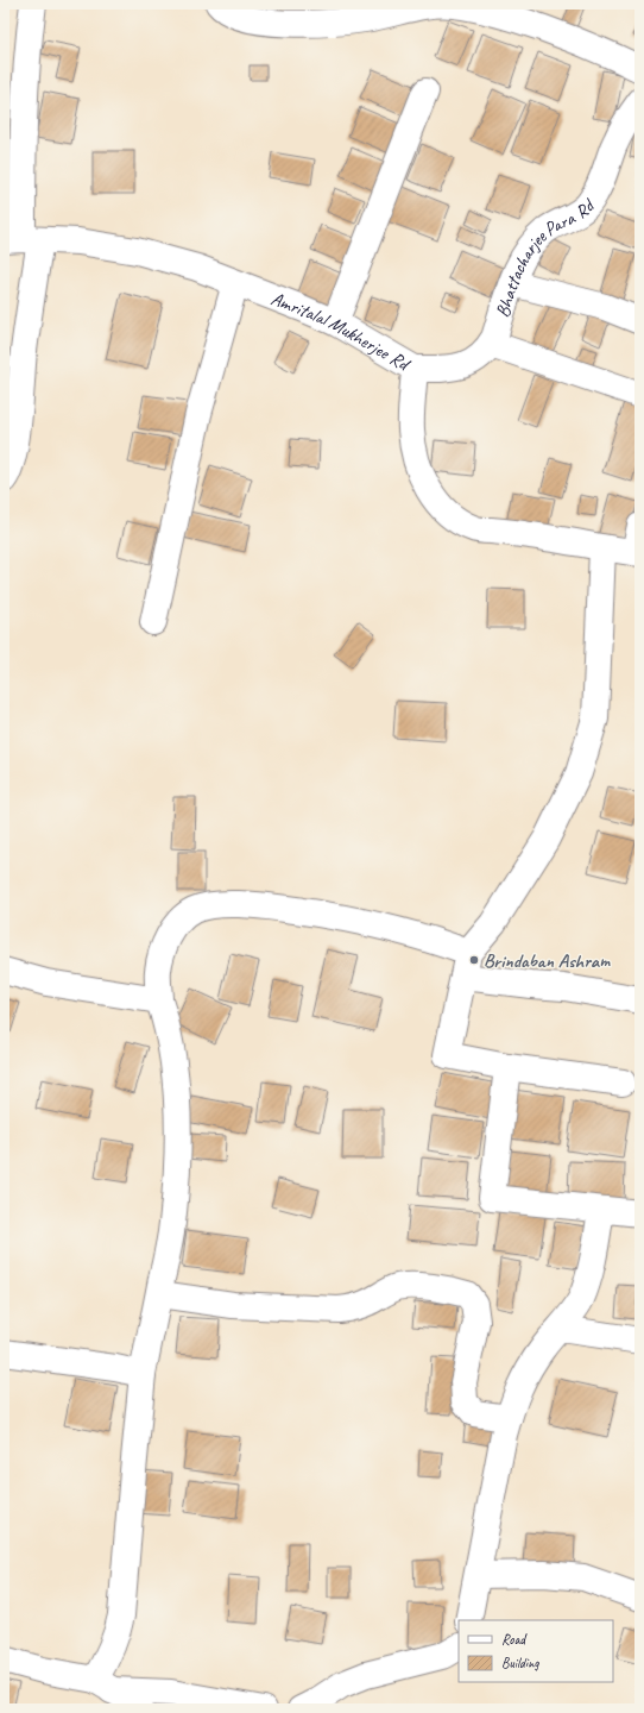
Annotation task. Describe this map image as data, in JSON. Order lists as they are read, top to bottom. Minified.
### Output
{"streets":{"street":["Bhattacharjee Para Rd","Amritalal Mukherjee Rd"]},"crossings":[["Bhattacharjee Para Rd","Amritalal Mukherjee Rd"]],"places":["Brindaban Ashram"],"legend":["Road","Building"]}
